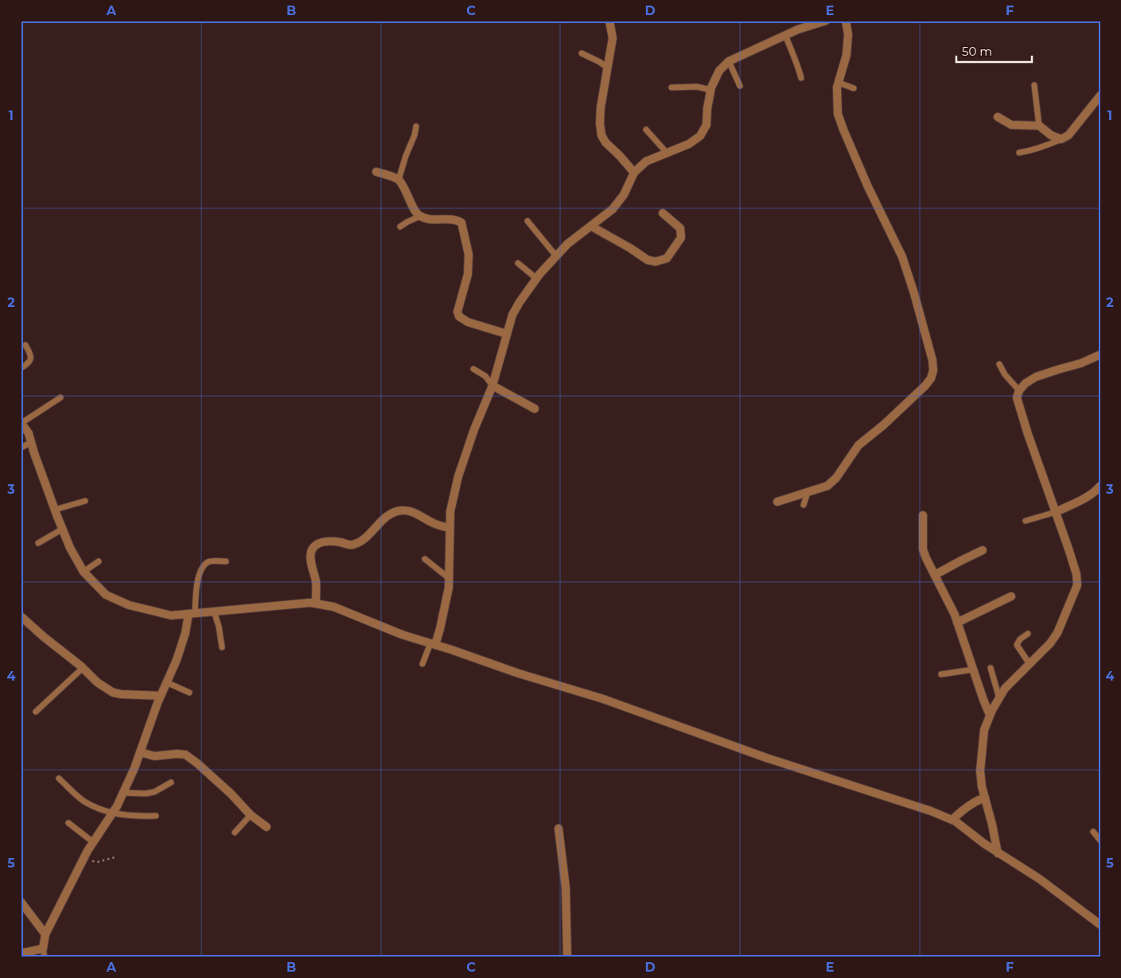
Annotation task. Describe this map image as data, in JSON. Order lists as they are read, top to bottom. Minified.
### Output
{"scale_bar":"50 m","grid":{"columns":["A","B","C","D","E","F"],"rows":["1","2","3","4","5"]}}
